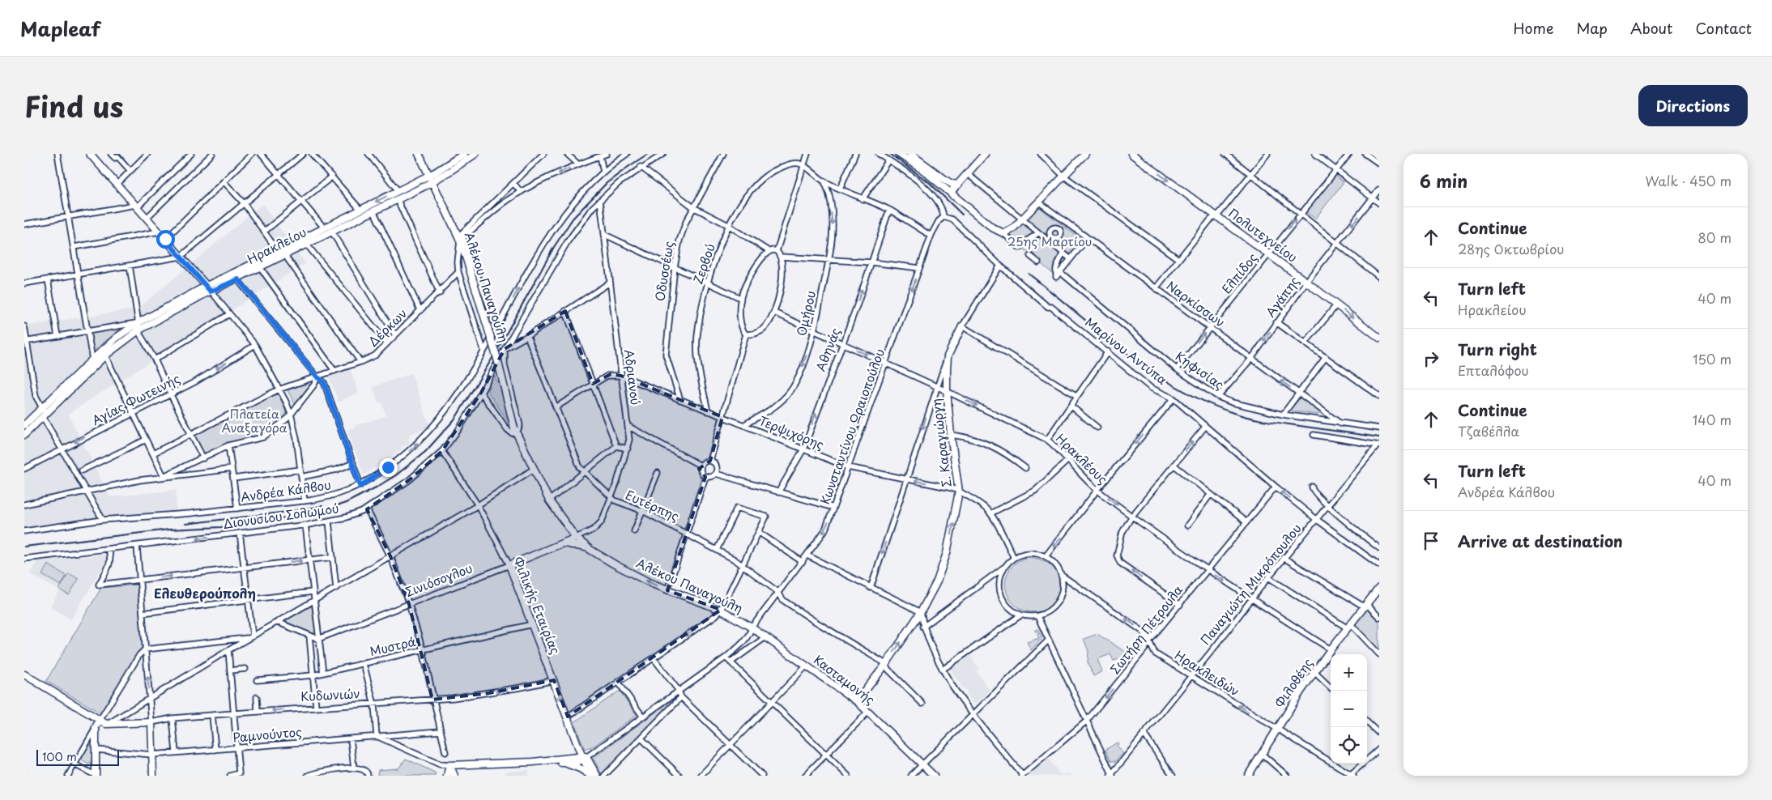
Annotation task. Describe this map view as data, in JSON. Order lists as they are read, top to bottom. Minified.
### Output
{"streets":{"street":["Πολυτεχνείου","Ηρακλείου","Ζερβού","Οδυσσέως","Ελπίδος","Αλέκου Παναγούλη","Αγάπης","Ναρκίσσων","Ομήρου","Δέρκων","Αθηνάς","Μαρίνου Αντύπα","Κηφισίας","Αδριανού","Αγίας Φωτεινής","Κωνσταντίνου Ωραιοπούλου","Τερψιχόρης","Σ. Καραγιώργη","Ηρακλέους","Ανδρέα Κάλβου","Ευτέρπης","Διονυσίου Σολωμού","Σινιόσογλου","Παναγιώτη Μικρόπουλου","Φιλικής Εταιρίας","Σωτήρη Πέτρουλα","Μυστρά","Ηρακλειδών","Κασταμονής","Φιλοθέης","Κυδωνιών","Ραμνούντος"]},"crossings":[["Πολυτεχνείου","Ελπίδος"],["Πολυτεχνείου","Αγάπης"],["Ηρακλείου","Αλέκου Παναγούλη"],["Ζερβού","Τερψιχόρης"],["Οδυσσέως","Τερψιχόρης"],["Ελπίδος","Ναρκίσσων"],["Ελπίδος","Κηφισίας"],["Αλέκου Παναγούλη","Αδριανού"],["Αλέκου Παναγούλη","Κωνσταντίνου Ωραιοπούλου"],["Αλέκου Παναγούλη","Διονυσίου Σολωμού"],["Αλέκου Παναγούλη","Σινιόσογλου"],["Αλέκου Παναγούλη","Κασταμονής"],["Αγάπης","Ναρκίσσων"],["Αγάπης","Κηφισίας"],["Ναρκίσσων","Κηφισίας"],["Ομήρου","Τερψιχόρης"],["Ομήρου","Ηρακλέους"],["Αθηνάς","Τερψιχόρης"],["Αθηνάς","Ηρακλέους"],["Μαρίνου Αντύπα","Κωνσταντίνου Ωραιοπούλου"],["Μαρίνου Αντύπα","Σ. Καραγιώργη"],["Μαρίνου Αντύπα","Παναγιώτη Μικρόπουλου"],["Μαρίνου Αντύπα","Σωτήρη Πέτρουλα"],["Αδριανού","Τερψιχόρης"],["Αδριανού","Ευτέρπης"],["Αδριανού","Διονυσίου Σολωμού"],["Αδριανού","Σινιόσογλου"],["Κωνσταντίνου Ωραιοπούλου","Τερψιχόρης"],["Κωνσταντίνου Ωραιοπούλου","Ηρακλέους"],["Κωνσταντίνου Ωραιοπούλου","Ευτέρπης"],["Κωνσταντίνου Ωραιοπούλου","Φιλικής Εταιρίας"],["Κωνσταντίνου Ωραιοπούλου","Κασταμονής"],["Τερψιχόρης","Σ. Καραγιώργη"],["Σ. Καραγιώργη","Ηρακλέους"],["Σ. Καραγιώργη","Ευτέρπης"],["Σ. Καραγιώργη","Κασταμονής"],["Ηρακλέους","Παναγιώτη Μικρόπουλου"],["Ηρακλέους","Σωτήρη Πέτρουλα"],["Ηρακλέους","Φιλοθέης"],["Διονυσίου Σολωμού","Φιλικής Εταιρίας"],["Σινιόσογλου","Φιλικής Εταιρίας"],["Παναγιώτη Μικρόπουλου","Ηρακλειδών"],["Φιλικής Εταιρίας","Μυστρά"],["Φιλικής Εταιρίας","Κυδωνιών"],["Σωτήρη Πέτρουλα","Ηρακλειδών"],["Ηρακλειδών","Φιλοθέης"]],"one_way":["Ελπίδος","Αγάπης","Αθηνάς","Σ. Καραγιώργη","Ανδρέα Κάλβου","Ηρακλειδών","Κυδωνιών"],"districts":["Ελευθερούπολη"],"parks":["25ης Μαρτίου","Πλατεία Αναξαγόρα"],"scale_bar":"100 m","page":{"header":"Mapleaf","nav":["Home","Map","About","Contact"],"title":"Find us","buttons":"Directions","heading":["6 min","Walk · 450 m"],"list":[["Continue","28ης Οκτωβρίου","80 m"],["Turn left","Ηρακλείου","40 m"],["Turn right","Επταλόφου","150 m"],["Continue","Τζαβέλλα","140 m"],["Turn left","Ανδρέα Κάλβου","40 m"],"Arrive at destination"],"map_buttons":["+","−"],"scale":"100 m"}}
